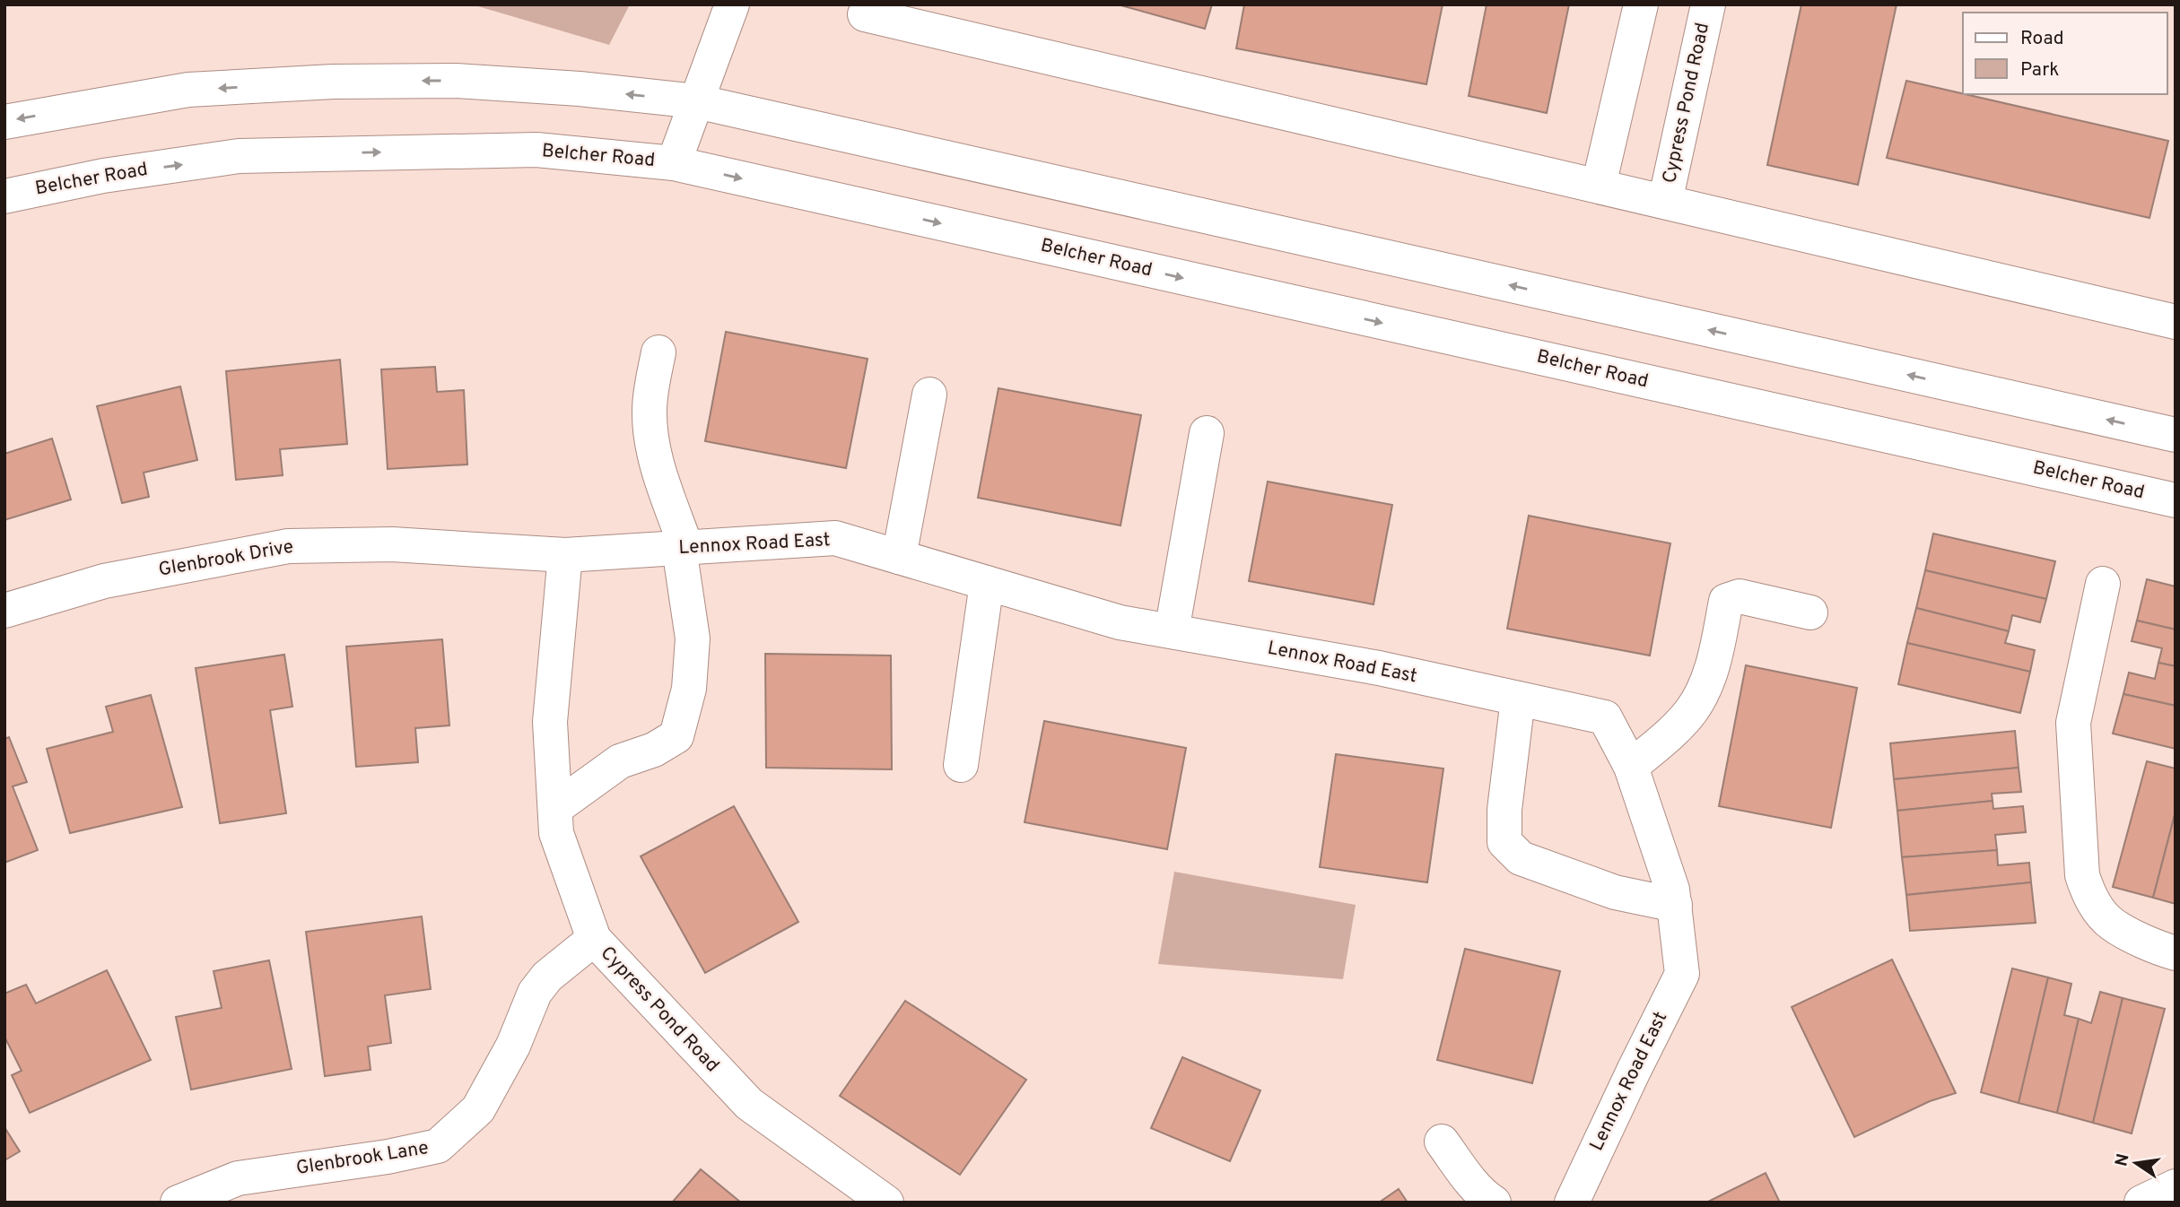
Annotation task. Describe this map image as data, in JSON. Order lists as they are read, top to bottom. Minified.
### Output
{"streets":{"street":["Cypress Pond Road","Belcher Road","Lennox Road East","Glenbrook Drive","Glenbrook Lane"]},"crossings":[["Cypress Pond Road","Lennox Road East"],["Cypress Pond Road","Glenbrook Drive"],["Cypress Pond Road","Glenbrook Lane"],["Lennox Road East","Glenbrook Drive"]],"legend":["Road","Park"],"north":"left"}
